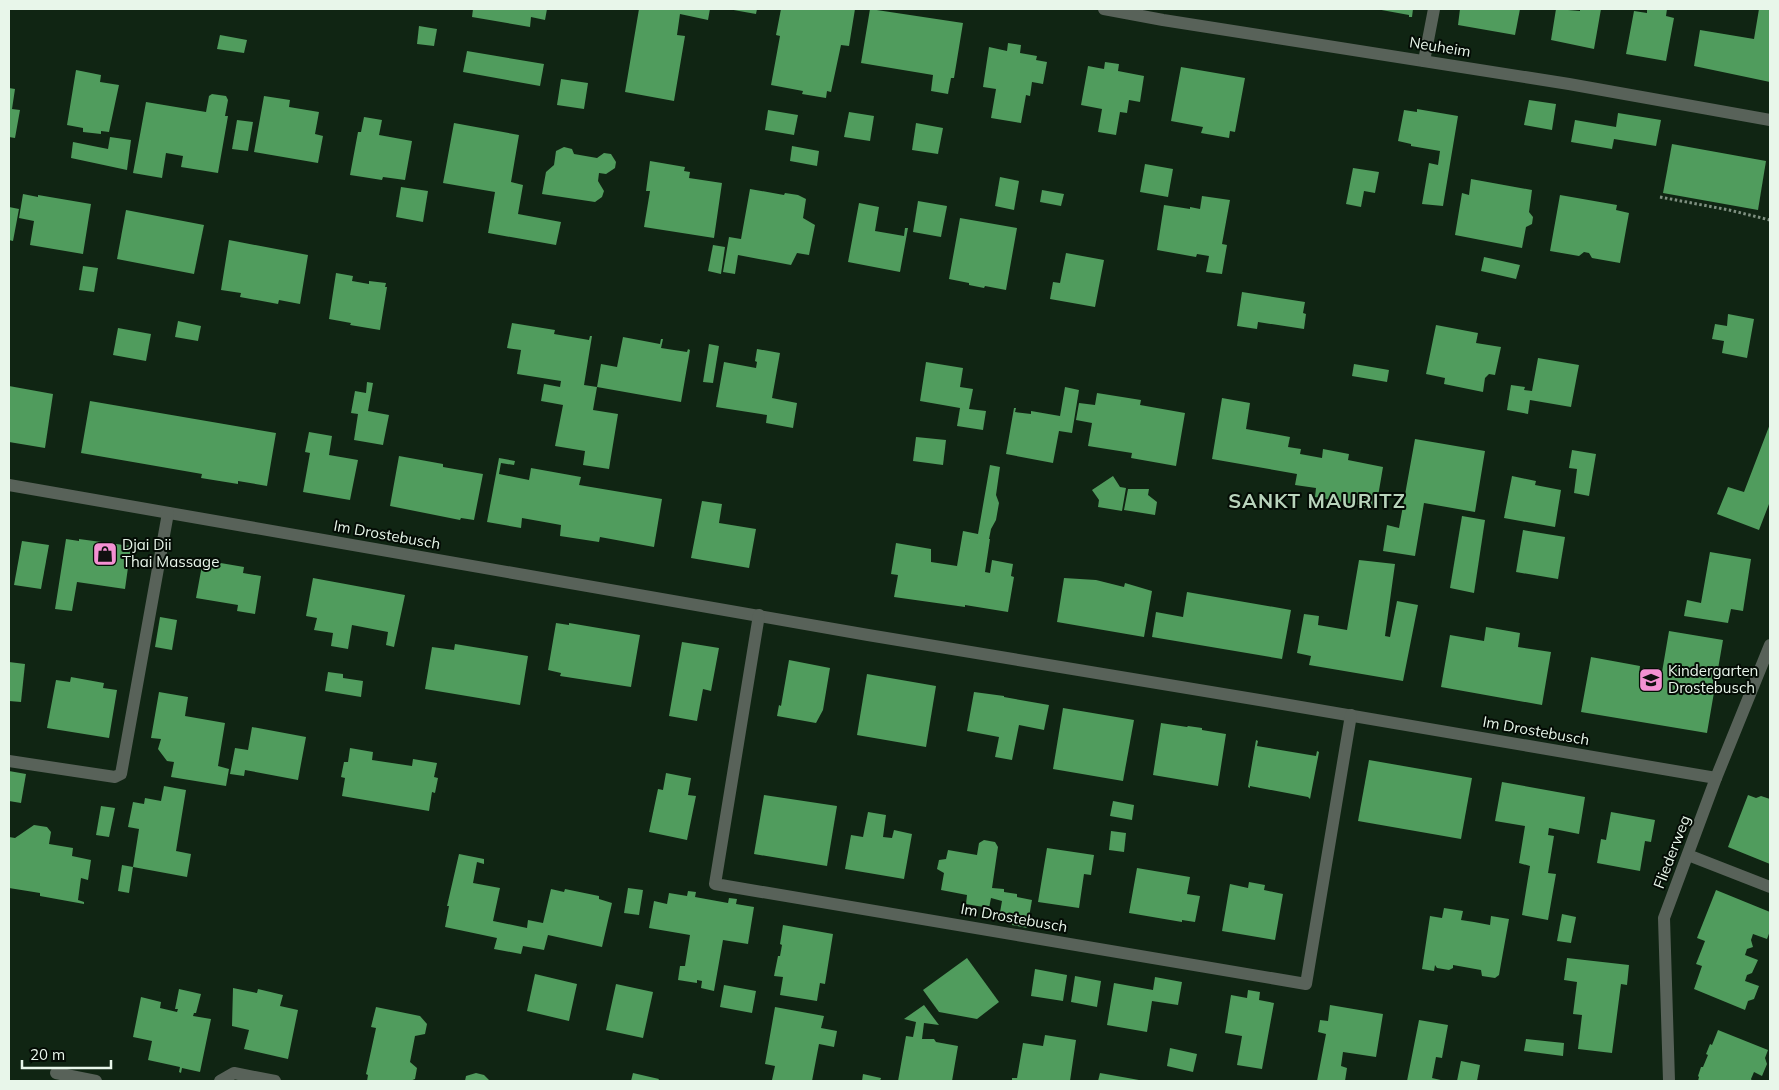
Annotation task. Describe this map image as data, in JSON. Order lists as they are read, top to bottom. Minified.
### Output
{"streets":{"street":["Neuheim","Im Drostebusch","Fliederweg"]},"crossings":[["Im Drostebusch","Fliederweg"]],"districts":["SANKT MAURITZ"],"places":{"shop":["Djai Dii Thai Massage"],"school or university":["Kindergarten Drostebusch"]},"scale_bar":"20 m"}
